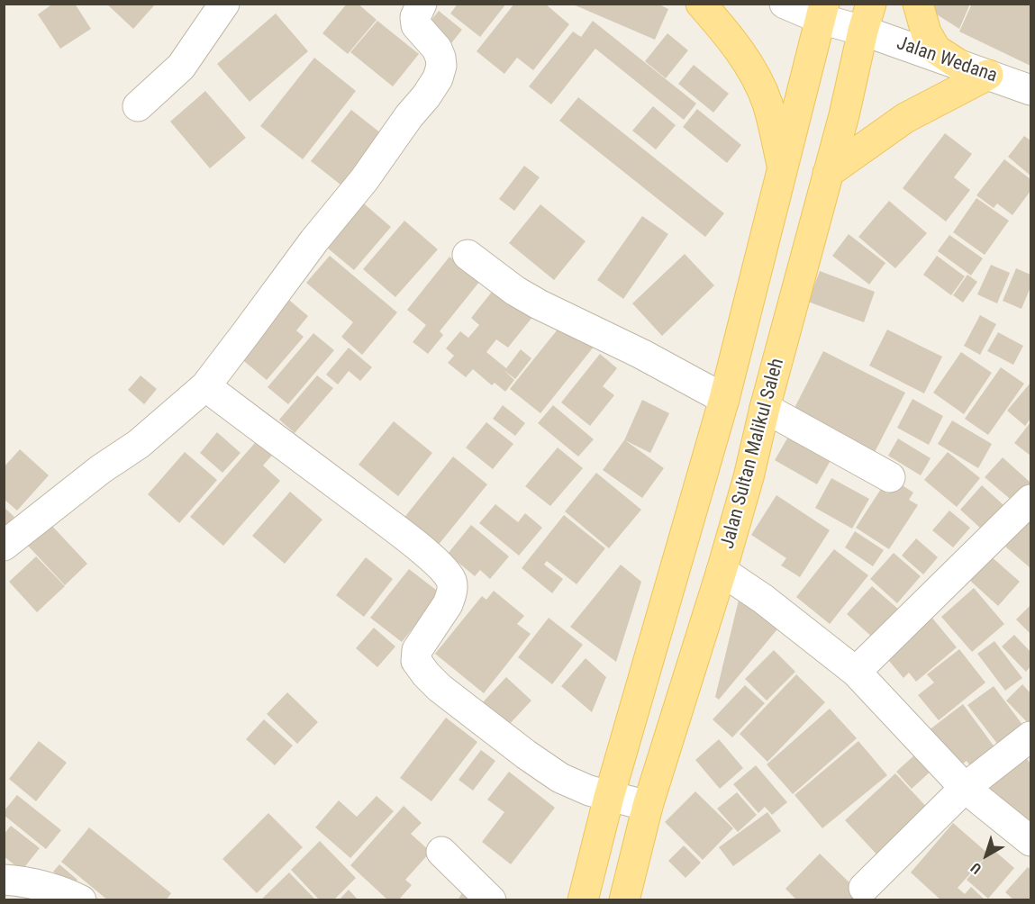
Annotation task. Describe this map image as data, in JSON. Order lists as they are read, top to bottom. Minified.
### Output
{"streets":{"main road":["Jalan Sultan Malikul Saleh"],"street":["Jalan Wedana"]},"crossings":[["Jalan Wedana","Jalan Sultan Malikul Saleh"]],"north":"bottom left"}
